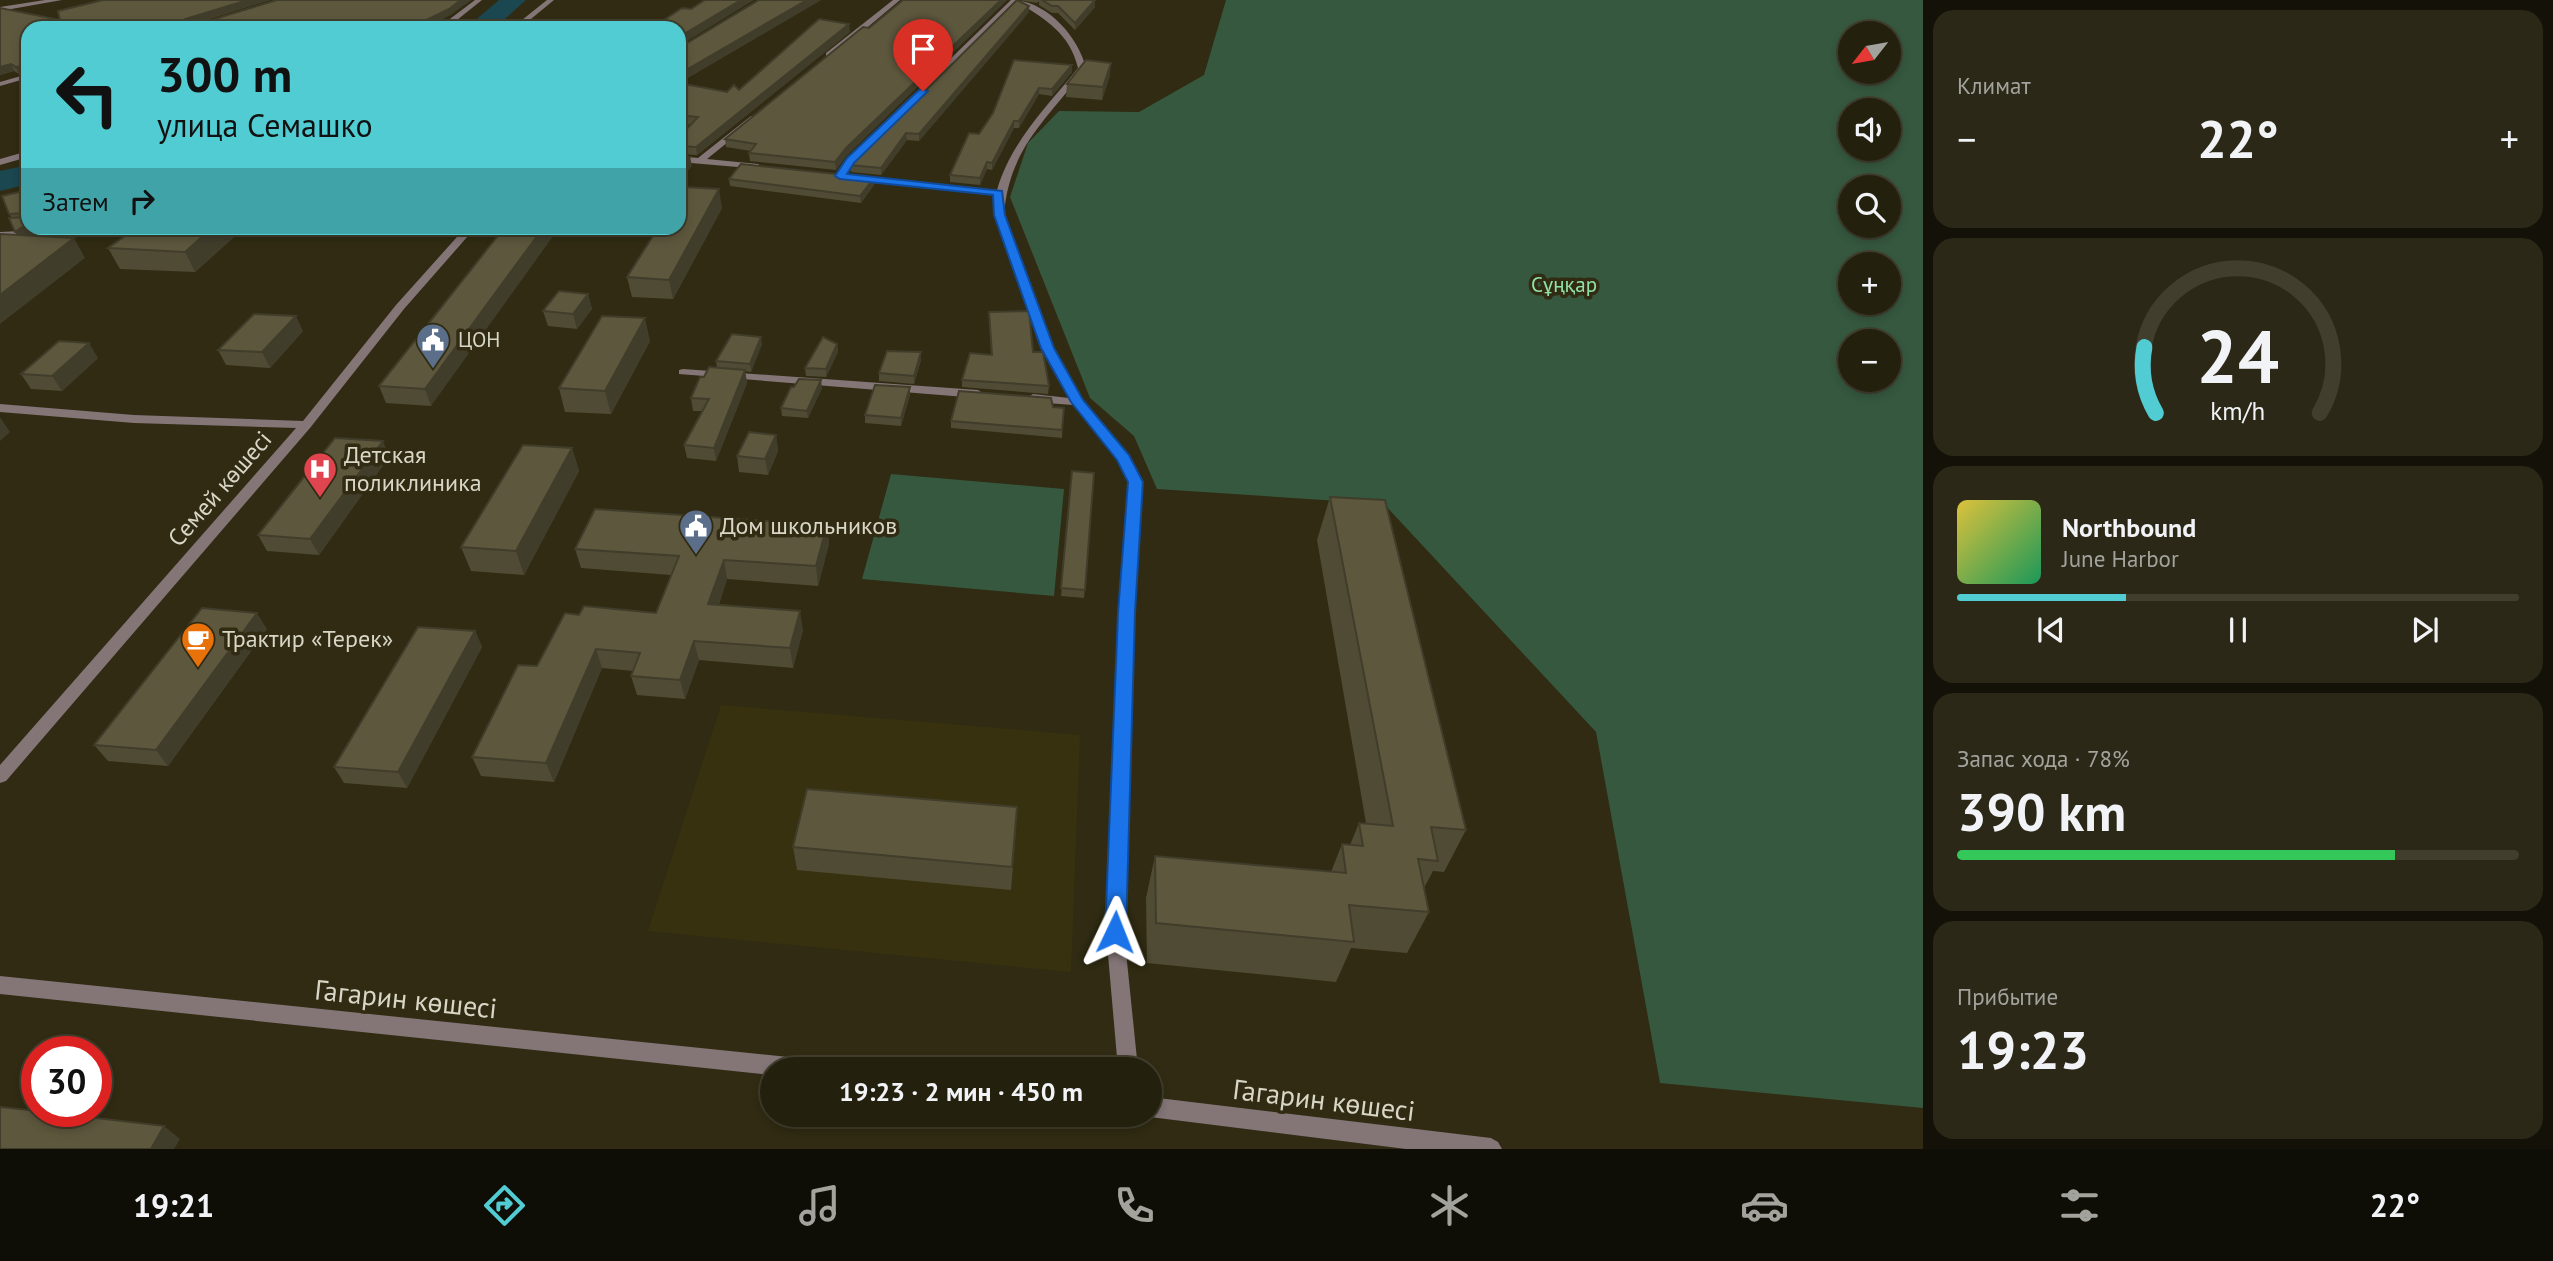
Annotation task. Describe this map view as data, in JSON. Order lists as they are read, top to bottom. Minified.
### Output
{"streets":{"street":["Семей көшесі","Гагарин көшесі"]},"parks":["Сұңқар"],"places":{"public building":["ЦОН","Дом школьников"],"hospital":["Детская поликлиника"],"cafe":["Трактир «Терек»"]},"north":"bottom left","page":{"tile":["Климат",["Запас хода · 78%","390 km"],["Прибытие","19:23"]],"map_buttons":["+","−"],"turn":["300 m","улица Семашко"],"heat":["−","22°","+"],"then":"Затем","song":["Northbound","June Harbor"],"limit":"30","trip":"19:23 · 2 мин · 450 m","tabs":["19:21","22°"],"gauge":["24","km/h"]}}
